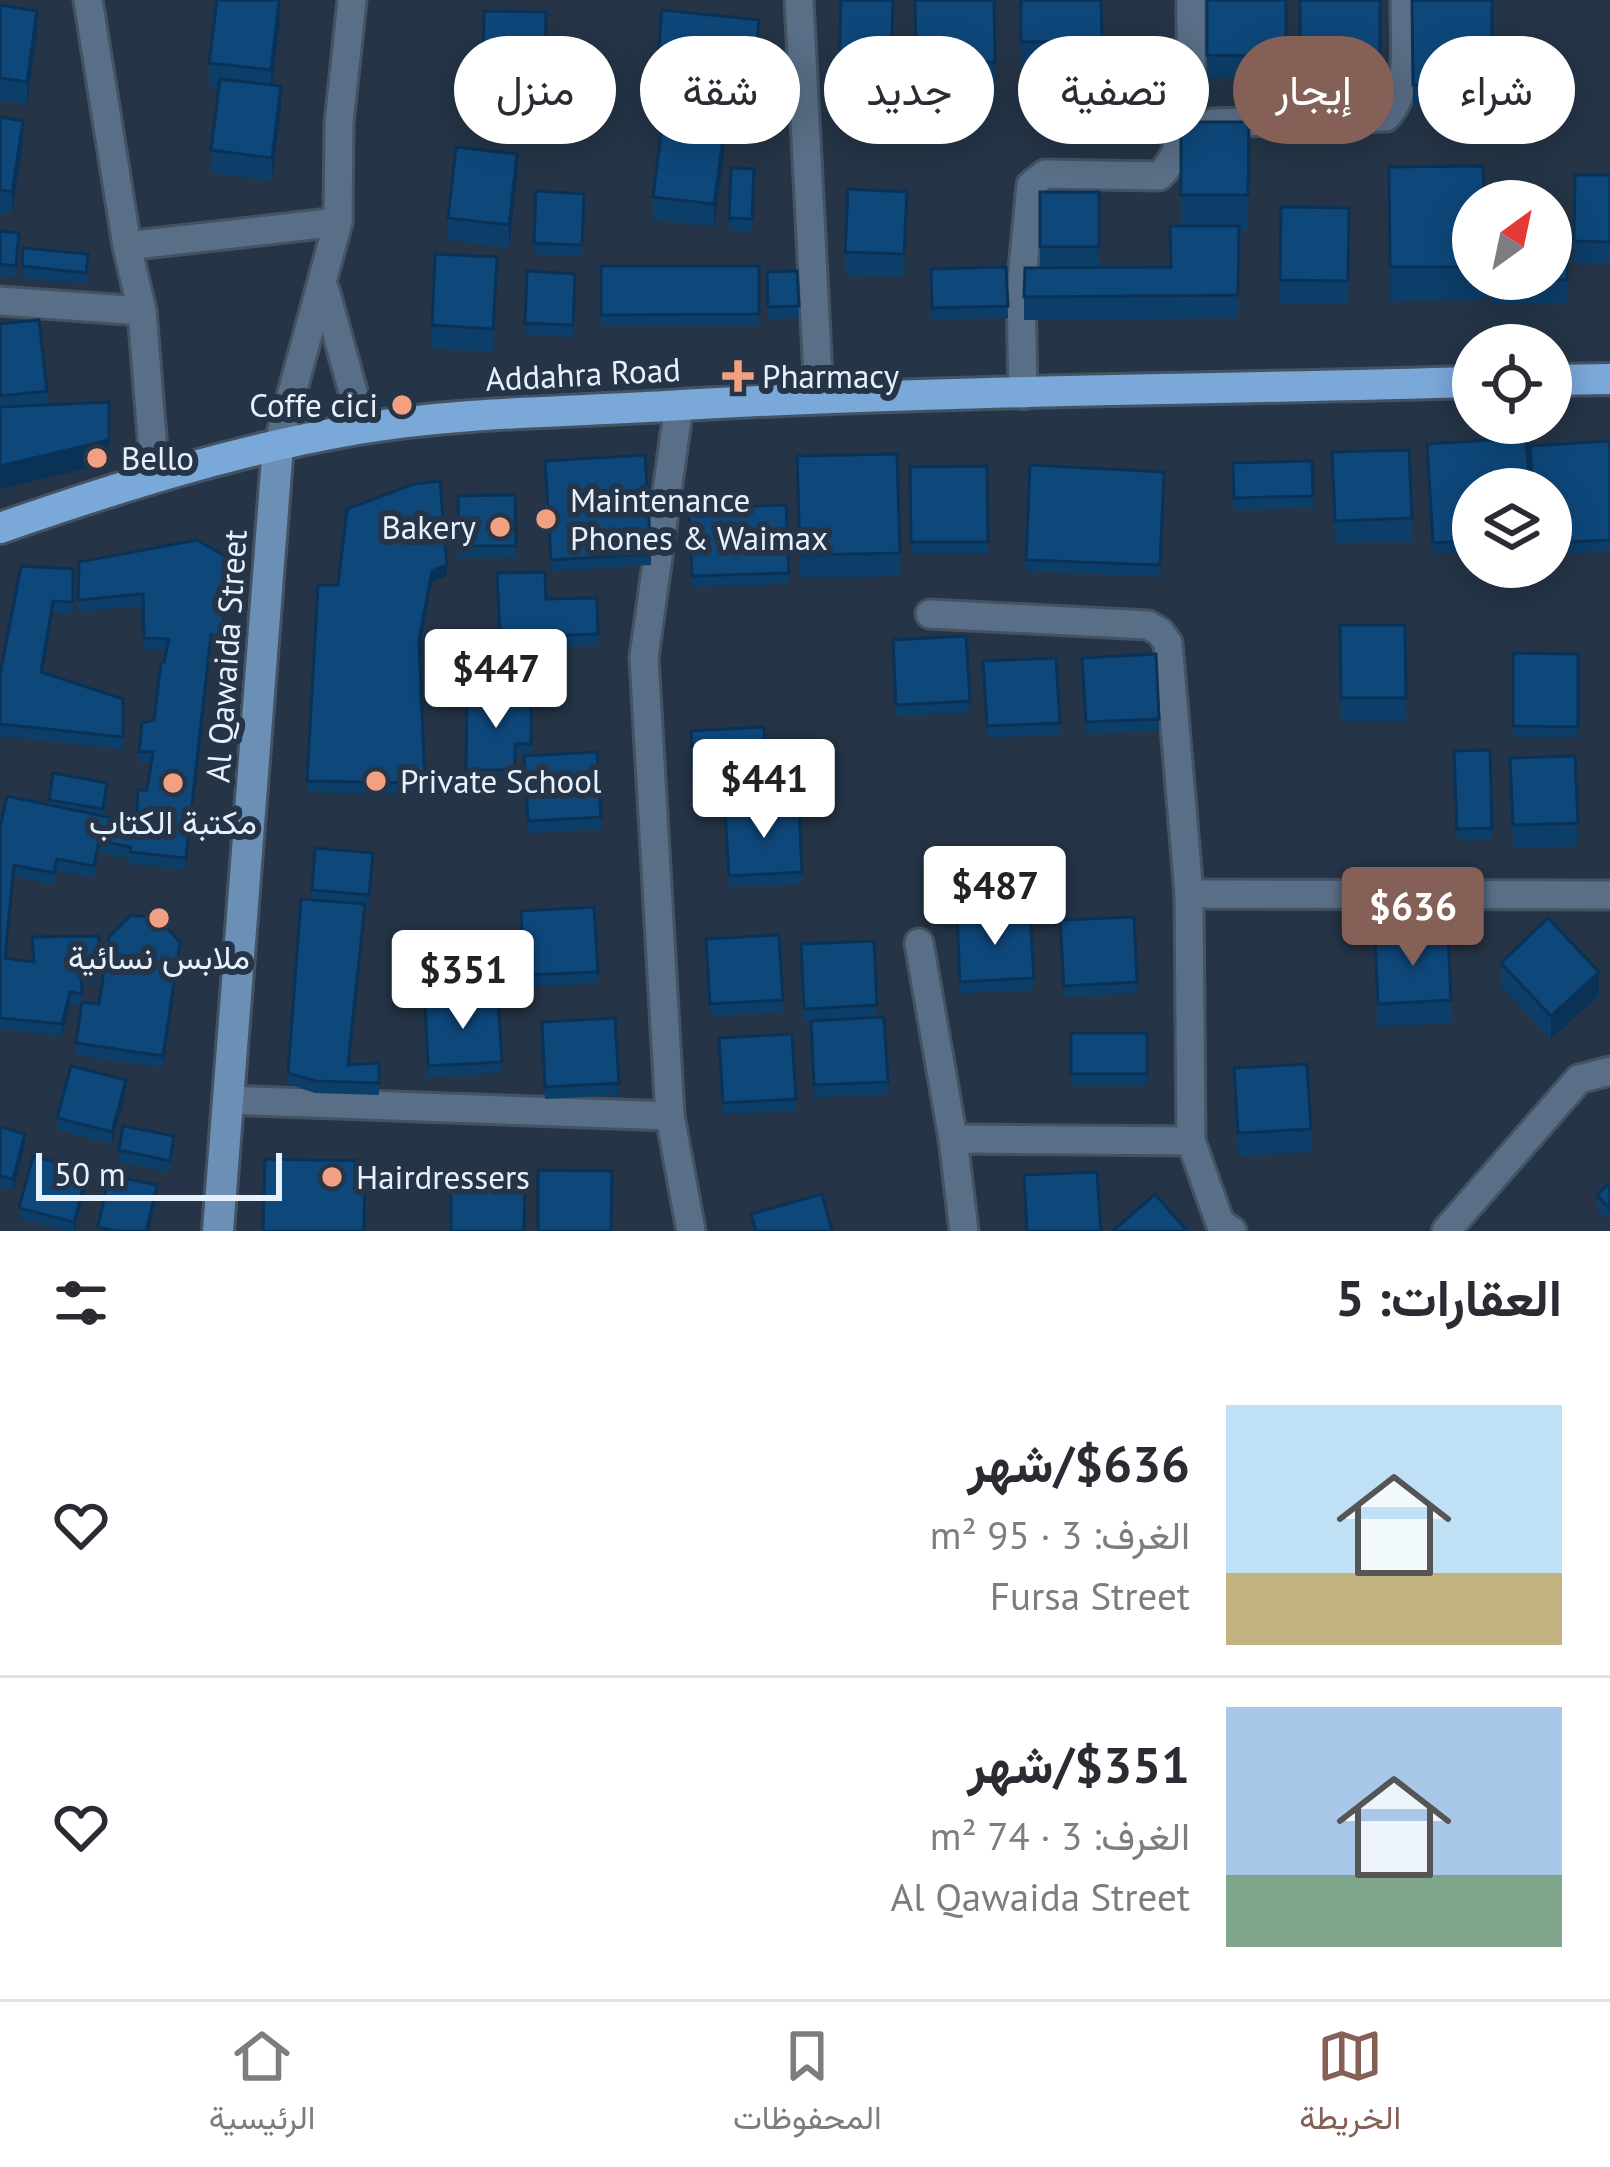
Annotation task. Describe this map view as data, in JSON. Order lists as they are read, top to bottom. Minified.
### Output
{"streets":{"main road":["Addahra Road","Al Qawaida Street"]},"crossings":[["Addahra Road","Al Qawaida Street"]],"places":{"health":["Pharmacy"],"other":["Coffe cici","Bello","Maintenance Phones & Waimax","Bakery","Private School","مكتبة الكتاب","ملابس نسائية","Hairdressers"]},"scale_bar":"50 m","north":"top right","page":{"chip":["شراء","إيجار","تصفية","جديد","شقة","منزل"],"price":["$447","$441","$487","$636","$351"],"scale":"50 m","heading":"العقارات: 5","list":[{"name":"$636/شهر","note":"الغرف: 3 · 95 m² · Fursa Street"},{"name":"$351/شهر","note":"الغرف: 3 · 74 m² · Al Qawaida Street"}],"tabs":["الخريطة","المحفوظات","الرئيسية"]}}
